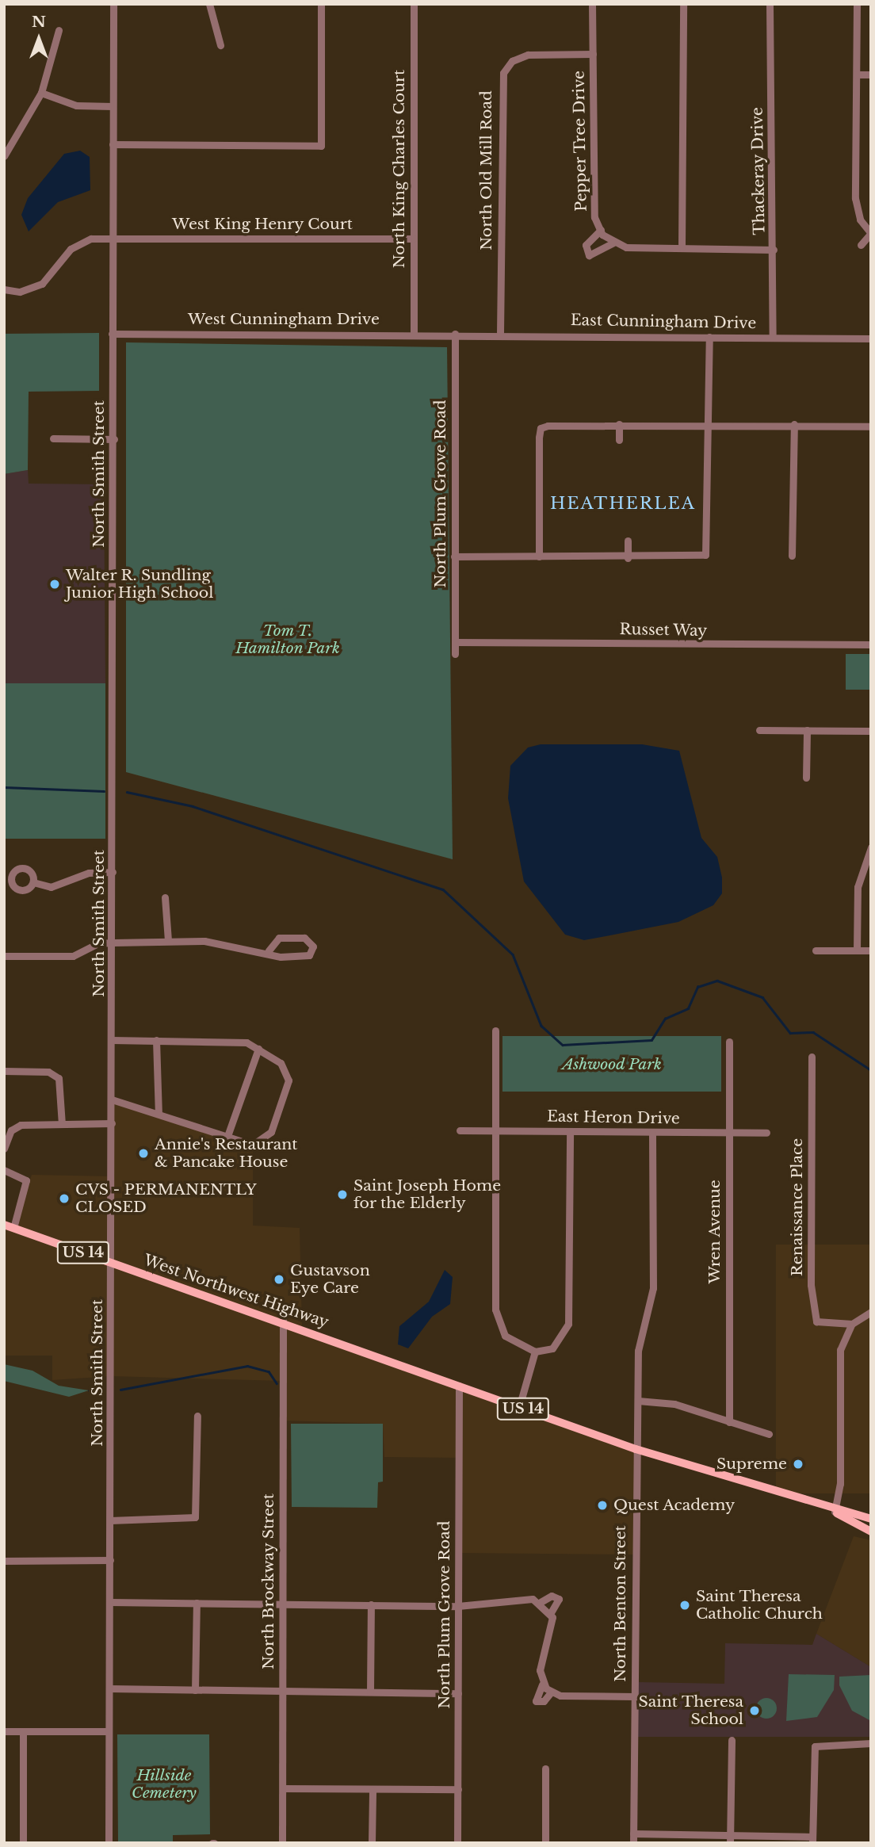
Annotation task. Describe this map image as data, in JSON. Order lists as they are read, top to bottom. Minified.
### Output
{"streets":{"main road":["US 14","West Northwest Highway"],"street":["Pepper Tree Drive","North King Charles Court","North Old Mill Road","Thackeray Drive","West King Henry Court","West Cunningham Drive","East Cunningham Drive","North Smith Street","North Plum Grove Road","Russet Way","East Heron Drive","Renaissance Place","Wren Avenue","North Brockway Street","North Benton Street"]},"crossings":[["Pepper Tree Drive","North Old Mill Road"],["North King Charles Court","West King Henry Court"],["North King Charles Court","West Cunningham Drive"],["North Old Mill Road","East Cunningham Drive"],["Thackeray Drive","East Cunningham Drive"],["West King Henry Court","North Smith Street"],["West Cunningham Drive","East Cunningham Drive"],["West Cunningham Drive","North Smith Street"],["West Cunningham Drive","North Plum Grove Road"],["East Cunningham Drive","North Plum Grove Road"],["North Smith Street","West Northwest Highway"],["North Plum Grove Road","Russet Way"],["North Plum Grove Road","US 14"],["North Plum Grove Road","West Northwest Highway"],["East Heron Drive","Wren Avenue"],["East Heron Drive","North Benton Street"],["US 14","West Northwest Highway"],["US 14","North Benton Street"],["West Northwest Highway","North Brockway Street"]],"districts":["HEATHERLEA"],"parks":["Tom T. Hamilton Park","Ashwood Park","Hillside Cemetery"],"places":["Walter R. Sundling Junior High School","Annie's Restaurant & Pancake House","Saint Joseph Home for the Elderly","CVS - PERMANENTLY CLOSED","Gustavson Eye Care","Supreme","Quest Academy","Saint Theresa Catholic Church","Saint Theresa School"],"north":"top"}
